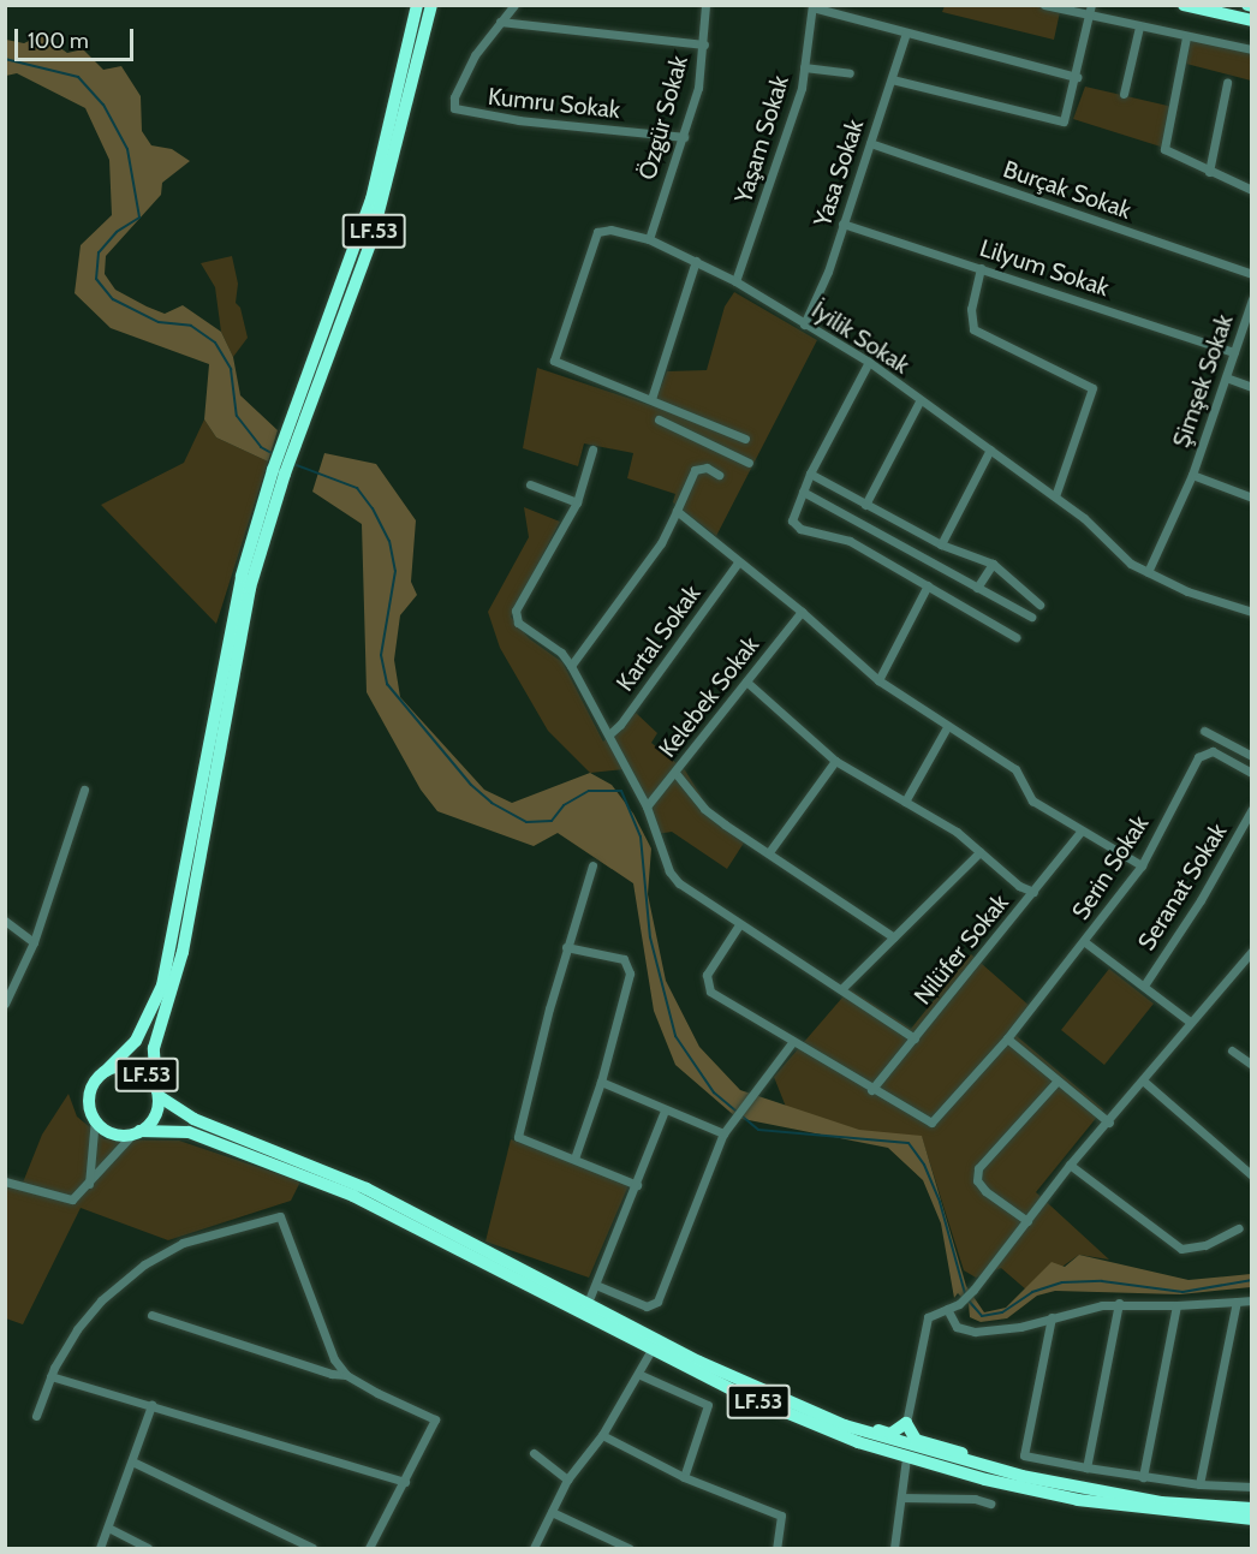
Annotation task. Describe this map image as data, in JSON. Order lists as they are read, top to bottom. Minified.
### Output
{"streets":{"highway":["LF.53"],"street":["Kumru Sokak","Özgür Sokak","Yaşam Sokak","Yasa Sokak","Burçak Sokak","Lilyum Sokak","İyilik Sokak","Şimşek Sokak","Kartal Sokak","Kelebek Sokak","Serin Sokak","Seranat Sokak","Nilüfer Sokak"]},"crossings":[["Kumru Sokak","Özgür Sokak"],["Özgür Sokak","İyilik Sokak"],["Yaşam Sokak","İyilik Sokak"],["Yasa Sokak","Burçak Sokak"],["Yasa Sokak","Lilyum Sokak"],["Yasa Sokak","İyilik Sokak"],["Lilyum Sokak","Şimşek Sokak"],["İyilik Sokak","Şimşek Sokak"],["Serin Sokak","Nilüfer Sokak"]],"scale_bar":"100 m"}
